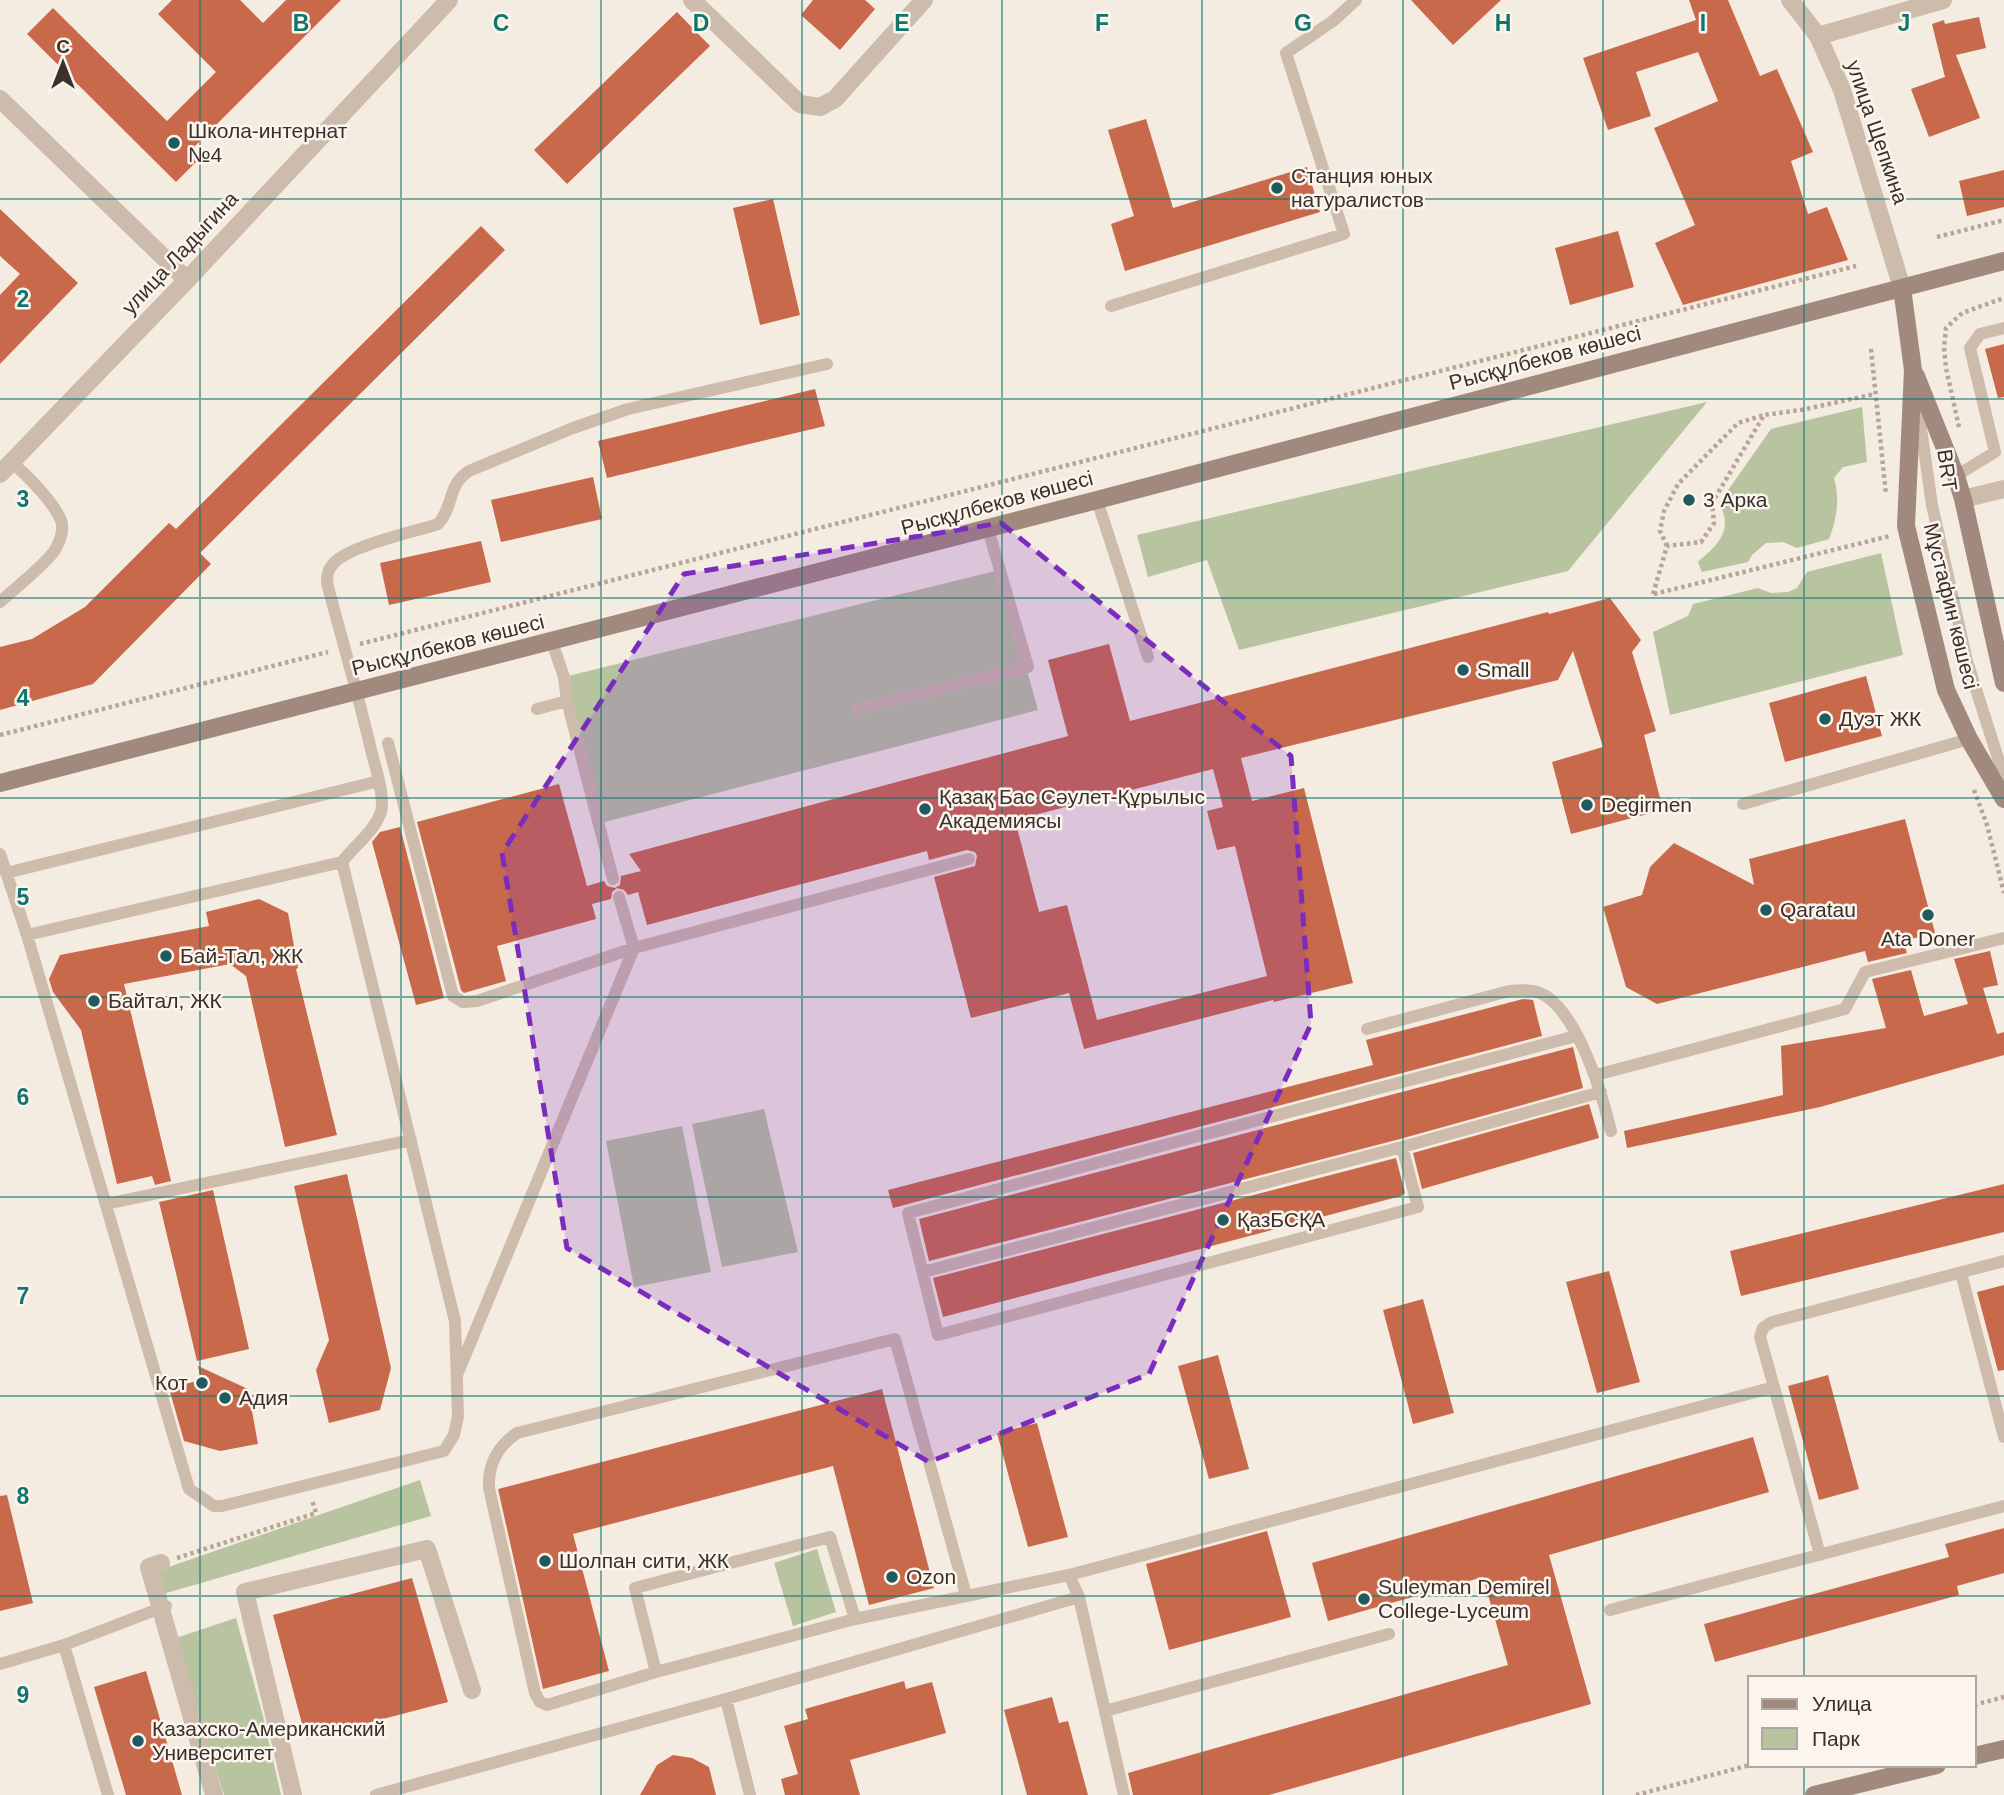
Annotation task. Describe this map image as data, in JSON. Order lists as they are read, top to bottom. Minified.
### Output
{"streets":{"street":["улица Щепкина","улица Ладыгина","Рысқұлбеков көшесі","Мұстафин көшесі"],"lane":["BRT"]},"crossings":[["улица Щепкина","Рысқұлбеков көшесі"],["улица Щепкина","Мұстафин көшесі"],["Рысқұлбеков көшесі","Мұстафин көшесі"],["BRT","Мұстафин көшесі"]],"places":["Школа-интернат №4","Станция юных натуралистов","3 Арка","Small","Дуэт ЖК","Degirmen","Қазақ Бас Сәулет-Құрылыс Академиясы","Qaratau","Ata Doner","Бай-Тал, ЖК","Байтал, ЖК","ҚазБСҚА","Кот","Адия","Шолпан сити, ЖК","Ozon","Suleyman Demirel College-Lyceum","Казахско-Американский Университет"],"legend":["Улица","Парк"],"north":"top","grid":{"columns":["B","C","D","E","F","G","H","I","J"],"rows":["2","3","4","5","6","7","8","9"]}}
